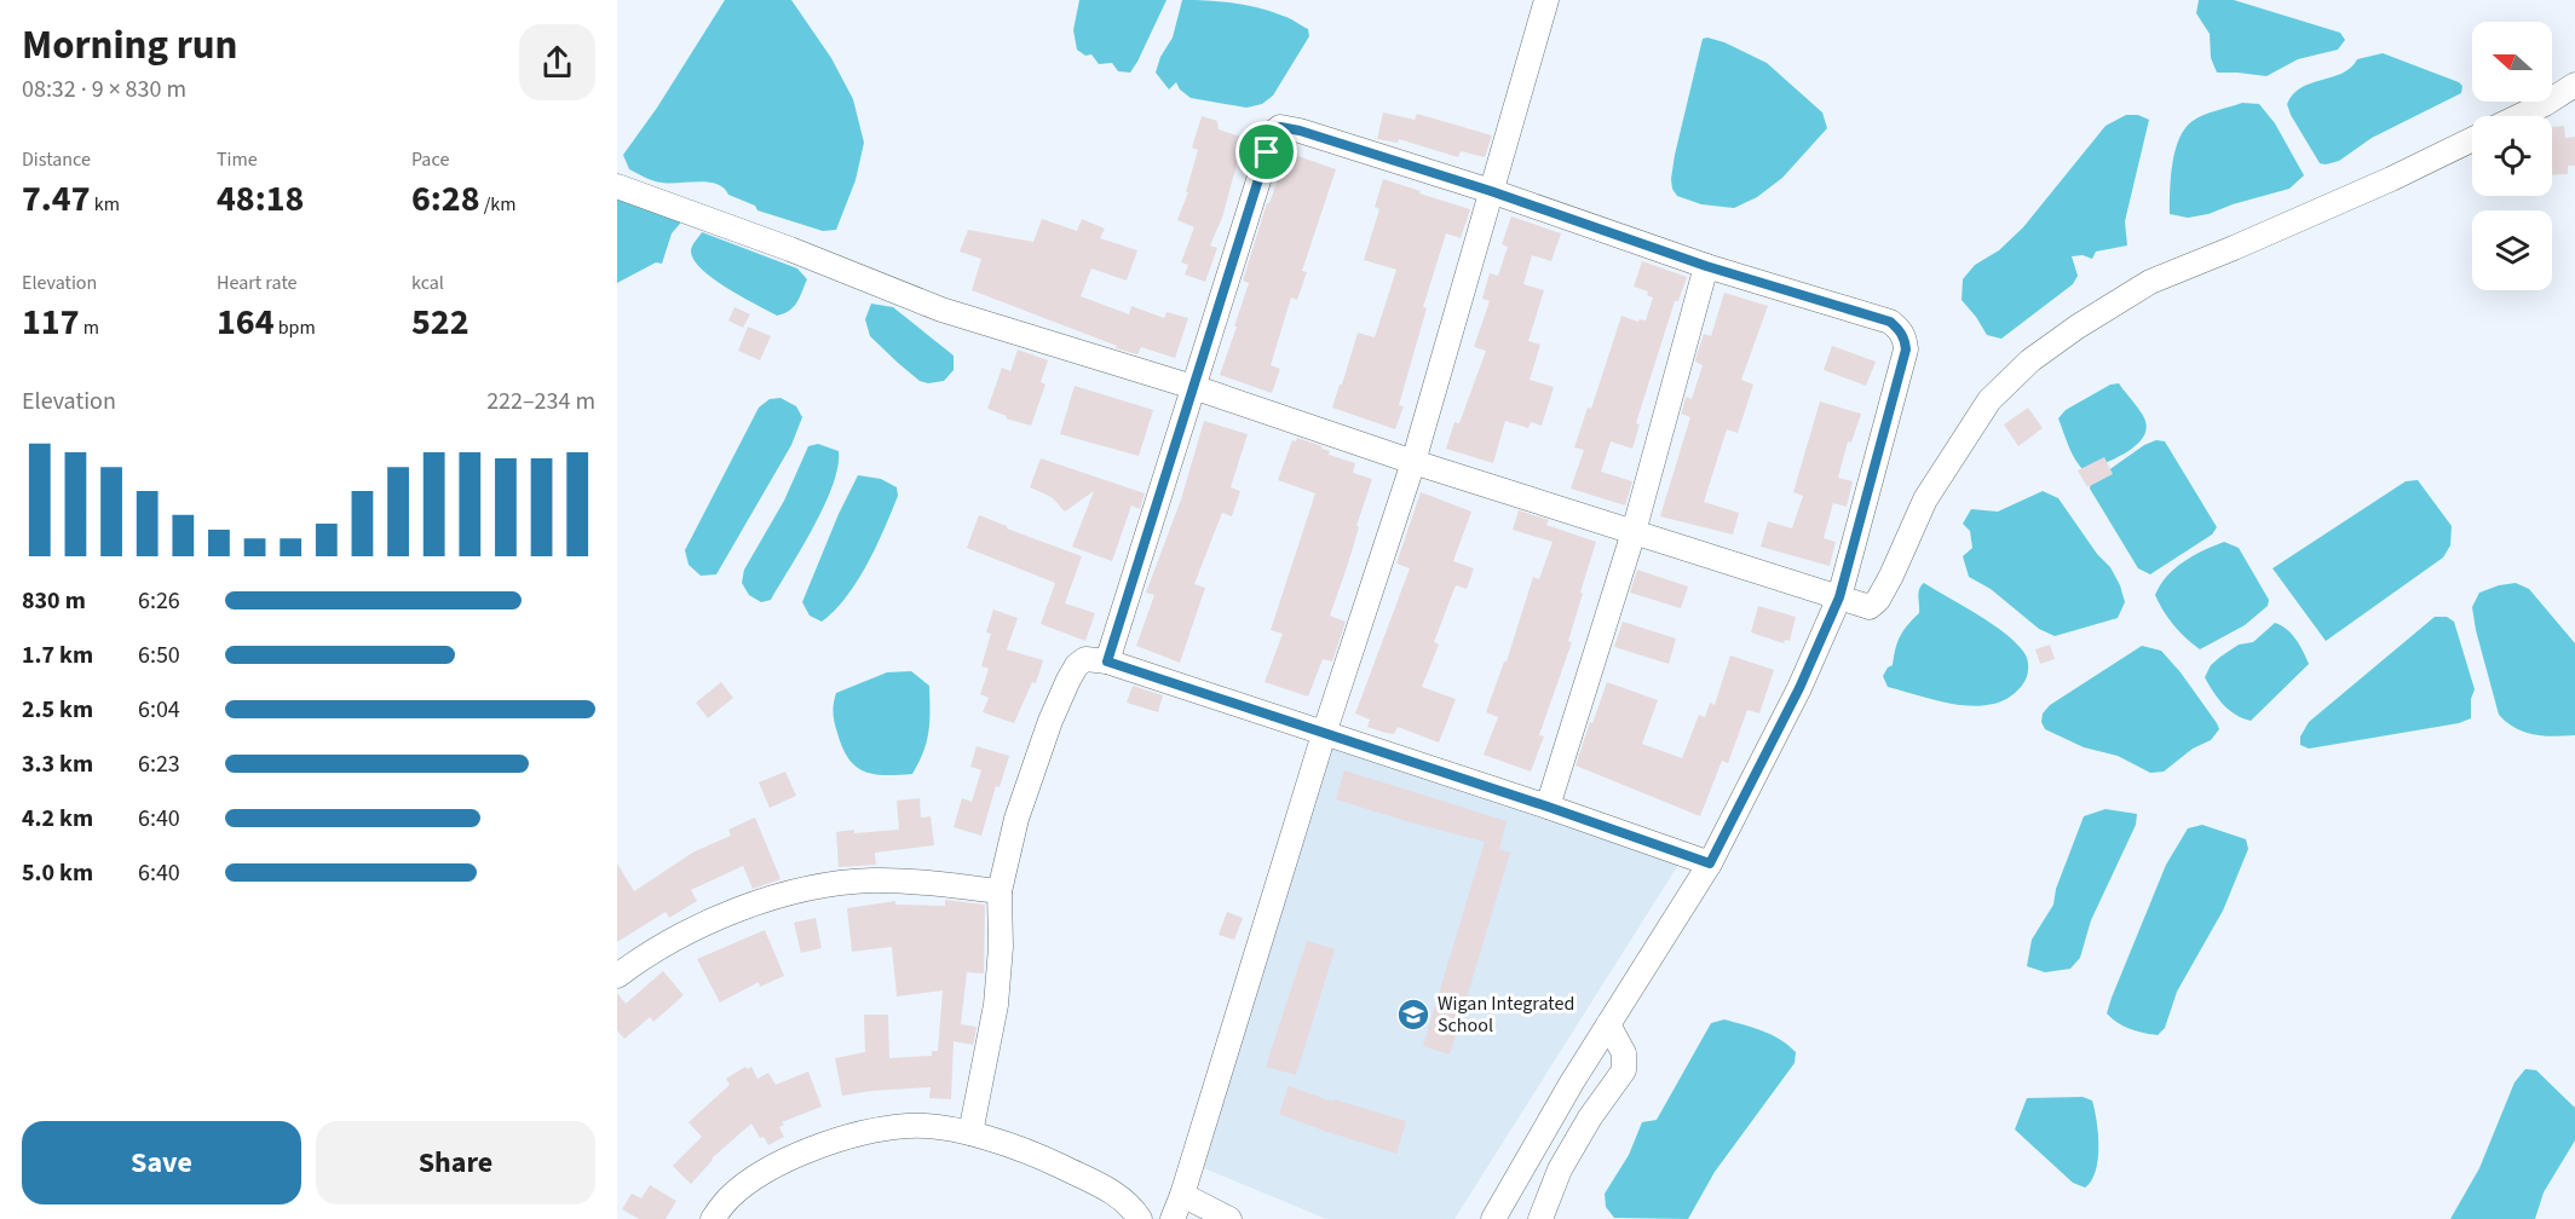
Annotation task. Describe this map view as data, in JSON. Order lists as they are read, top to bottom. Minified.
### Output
{"places":{"school or university":["Wigan Integrated School"]},"north":"left","page":{"heading":["Morning run","08:32 · 9 × 830 m"],"stats":[["Distance","7.47 km"],["Time","48:18"],["Pace","6:28 /km"],["Elevation","117 m"],["Heart rate","164 bpm"],["kcal","522"]],"chart":["Elevation","222–234 m"],"list":[{"name":"830 m","note":"6:26"},{"name":"1.7 km","note":"6:50"},{"name":"2.5 km","note":"6:04"},{"name":"3.3 km","note":"6:23"},{"name":"4.2 km","note":"6:40"},{"name":"5.0 km","note":"6:40"}],"buttons":["Save","Share"]}}
